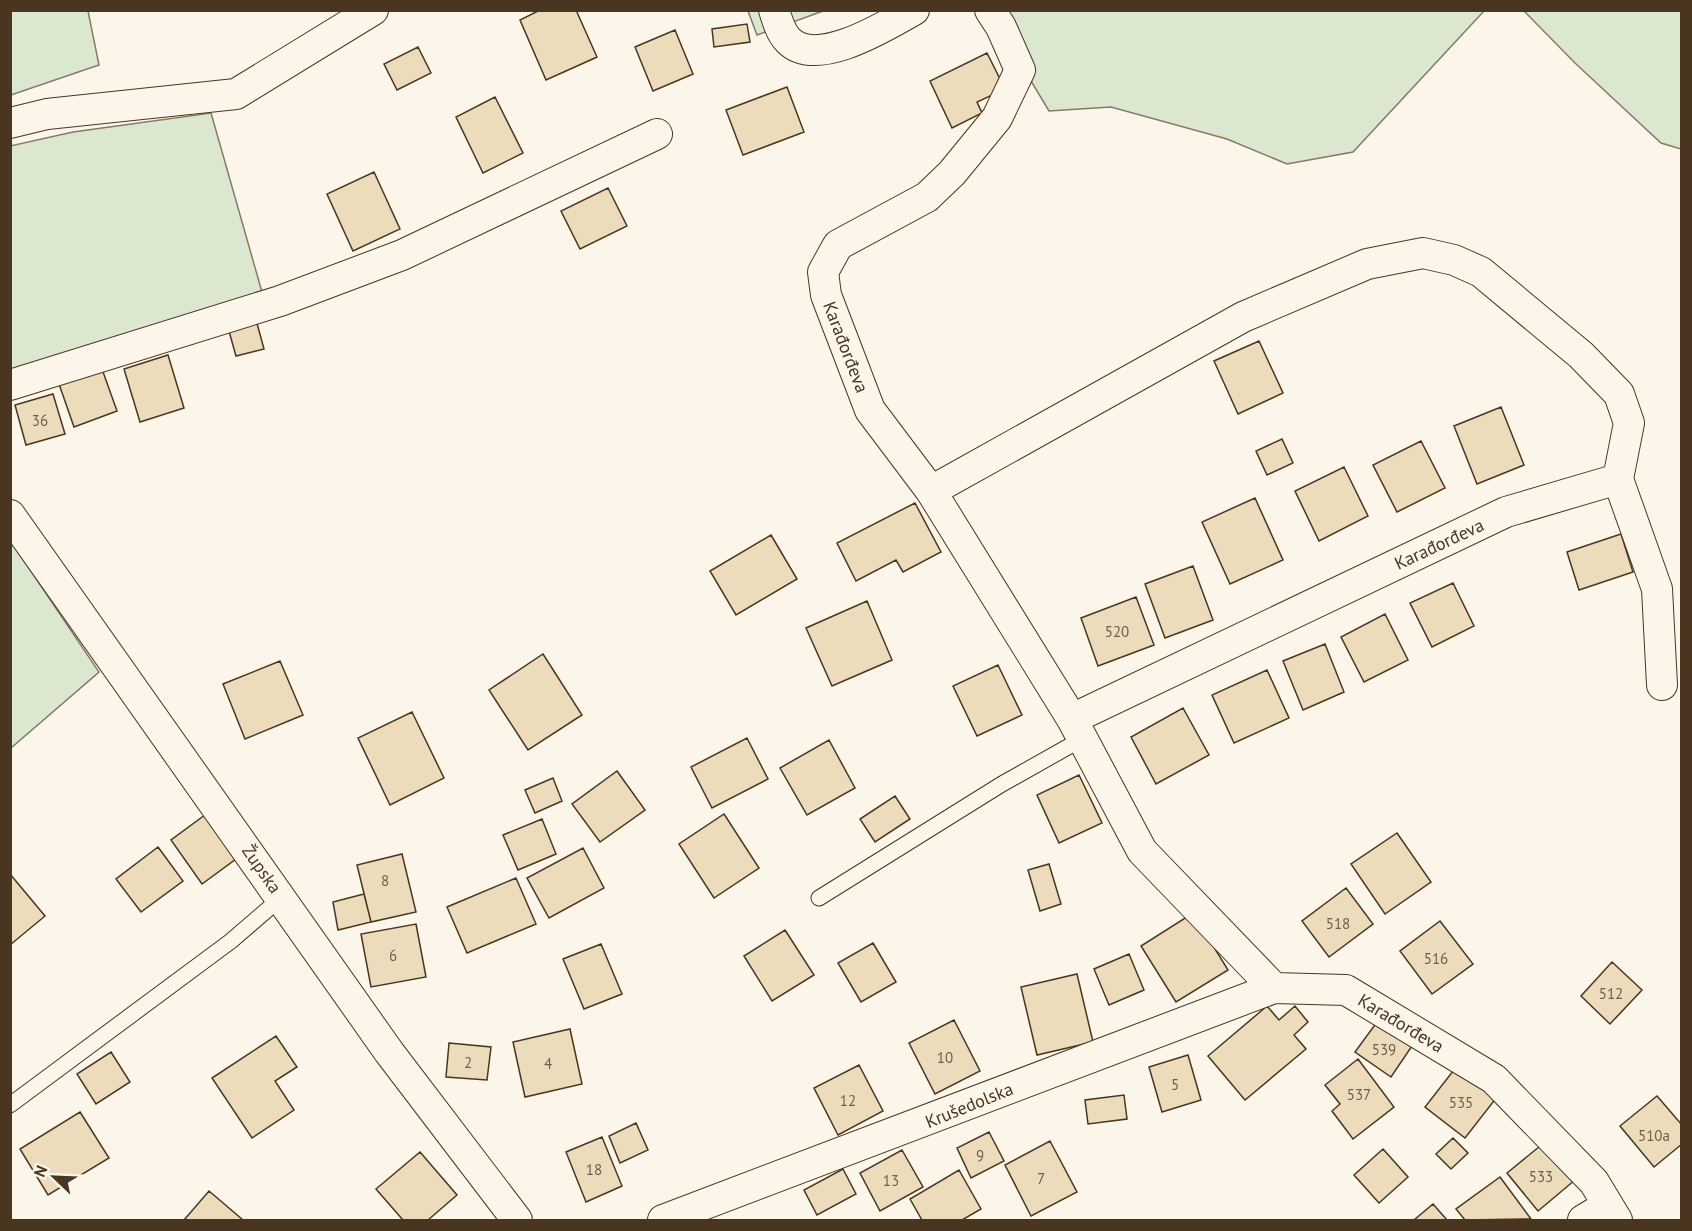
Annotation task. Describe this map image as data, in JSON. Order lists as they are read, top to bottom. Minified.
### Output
{"streets":{"street":["Karađorđeva","Župska","Krušedolska"]},"crossings":[["Karađorđeva","Krušedolska"]],"house_numbers":["36","520","8","518","6","516","512","539","10","2","4","5","537","12","535","510a","9","18","533","7","13"],"north":"top left"}
